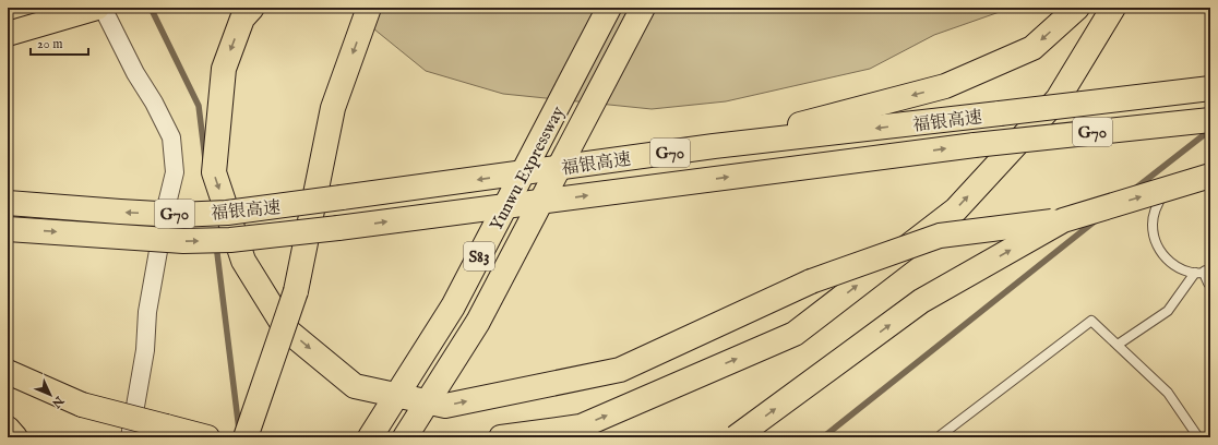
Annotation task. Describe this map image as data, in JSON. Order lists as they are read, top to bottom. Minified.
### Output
{"streets":{"highway":["福银高速","G70","Yunwu Expressway","S83"]},"scale_bar":"20 m","north":"bottom right"}
